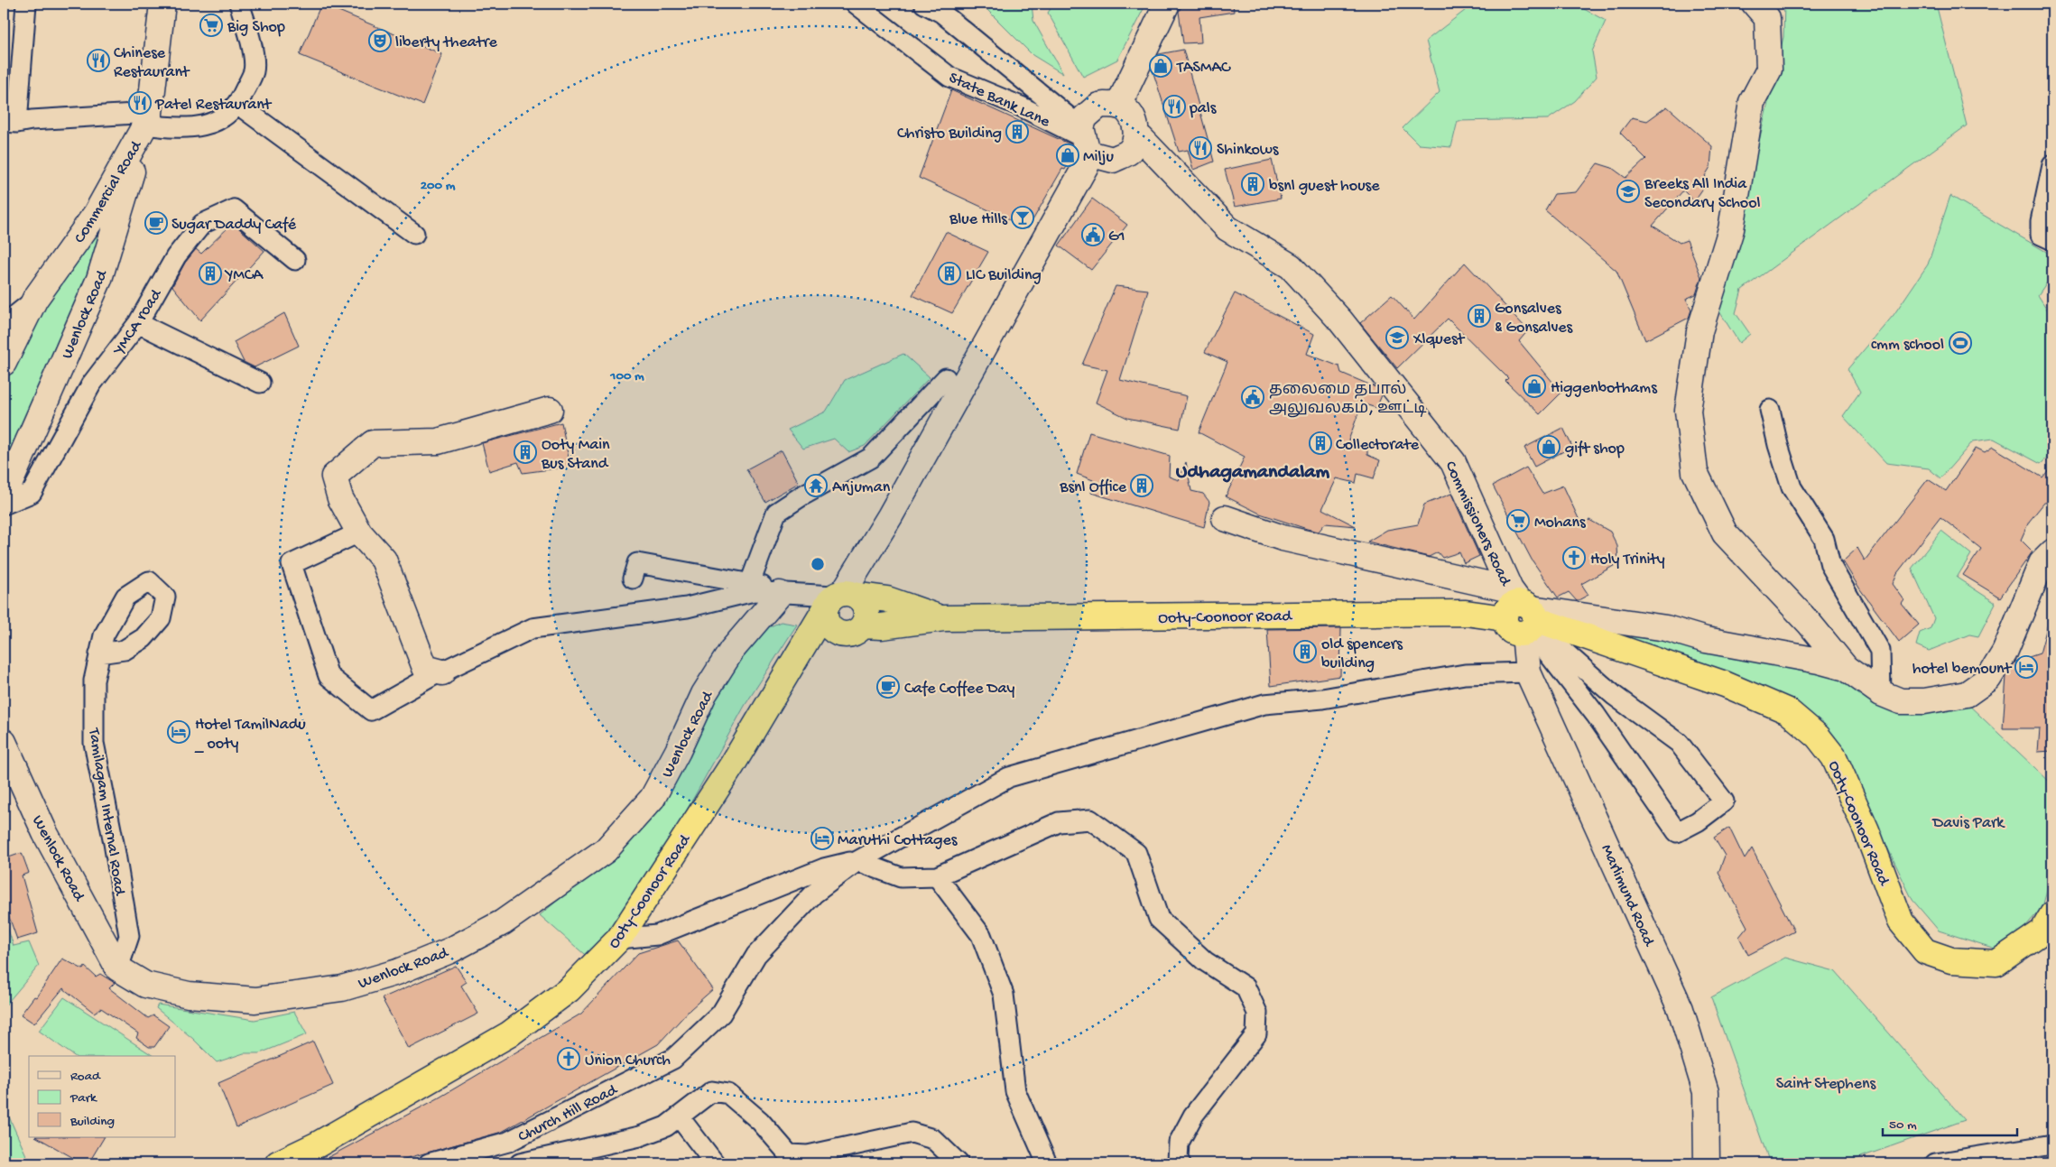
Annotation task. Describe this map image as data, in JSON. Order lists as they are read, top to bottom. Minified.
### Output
{"streets":{"highway":["Ooty-Coonoor Road"],"street":["State Bank Lane","Commercial Road","Wenlock Road","YMCA road","Commissioners Road","Tamilagam Internal Road","Marlimund Road","Church Hill Road"]},"crossings":[["State Bank Lane","Commissioners Road"],["Commercial Road","Wenlock Road"],["Wenlock Road","Tamilagam Internal Road"],["Commissioners Road","Ooty-Coonoor Road"],["Commissioners Road","Marlimund Road"],["Ooty-Coonoor Road","Marlimund Road"]],"districts":["Udhagamandalam"],"parks":["Davis Park","Saint Stephens"],"places":{"supermarket":["Big Shop","Mohans"],"theatre":["liberty theatre"],"restaurant":["Chinese Restaurant","Patel Restaurant","pals","Shinkows"],"shop":["TASMAC","Milju","Higgenbothams","gift shop"],"building":["Christo Building","bsnl guest house","YMCA","LIC Building","Gonsalves & Gonsalves","Collectorate","Ooty Main Bus Stand","Bsnl Office","old spencers building"],"school or university":["Breeks All India Secondary School","Xlquest"],"bar":["Blue Hills"],"cafe":["Sugar Daddy Café","Cafe Coffee Day"],"public building":["G1","தலைமை தபால் அலுவலகம், ஊட்டி"],"sports":["cmm school"],"temple":["Anjuman"],"church":["Holy Trinity","Union Church"],"hotel":["hotel bemount","Hotel TamilNadu _ ooty","Maruthi Cottages"]},"legend":["Road","Park","Building"],"scale_bar":"50 m","rings":["200 m","100 m"]}
